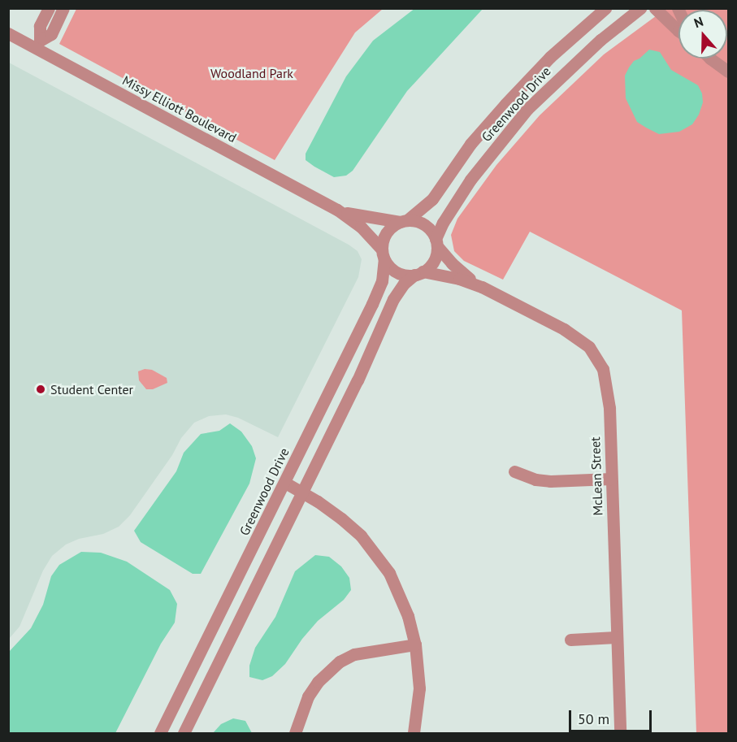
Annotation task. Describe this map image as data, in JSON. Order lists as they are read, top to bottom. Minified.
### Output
{"streets":{"street":["Greenwood Drive","Missy Elliott Boulevard","McLean Street"]},"crossings":[["Greenwood Drive","Missy Elliott Boulevard"],["Greenwood Drive","McLean Street"],["Missy Elliott Boulevard","McLean Street"]],"parks":["Woodland Park"],"places":["Student Center"],"scale_bar":"50 m","north":"top"}
